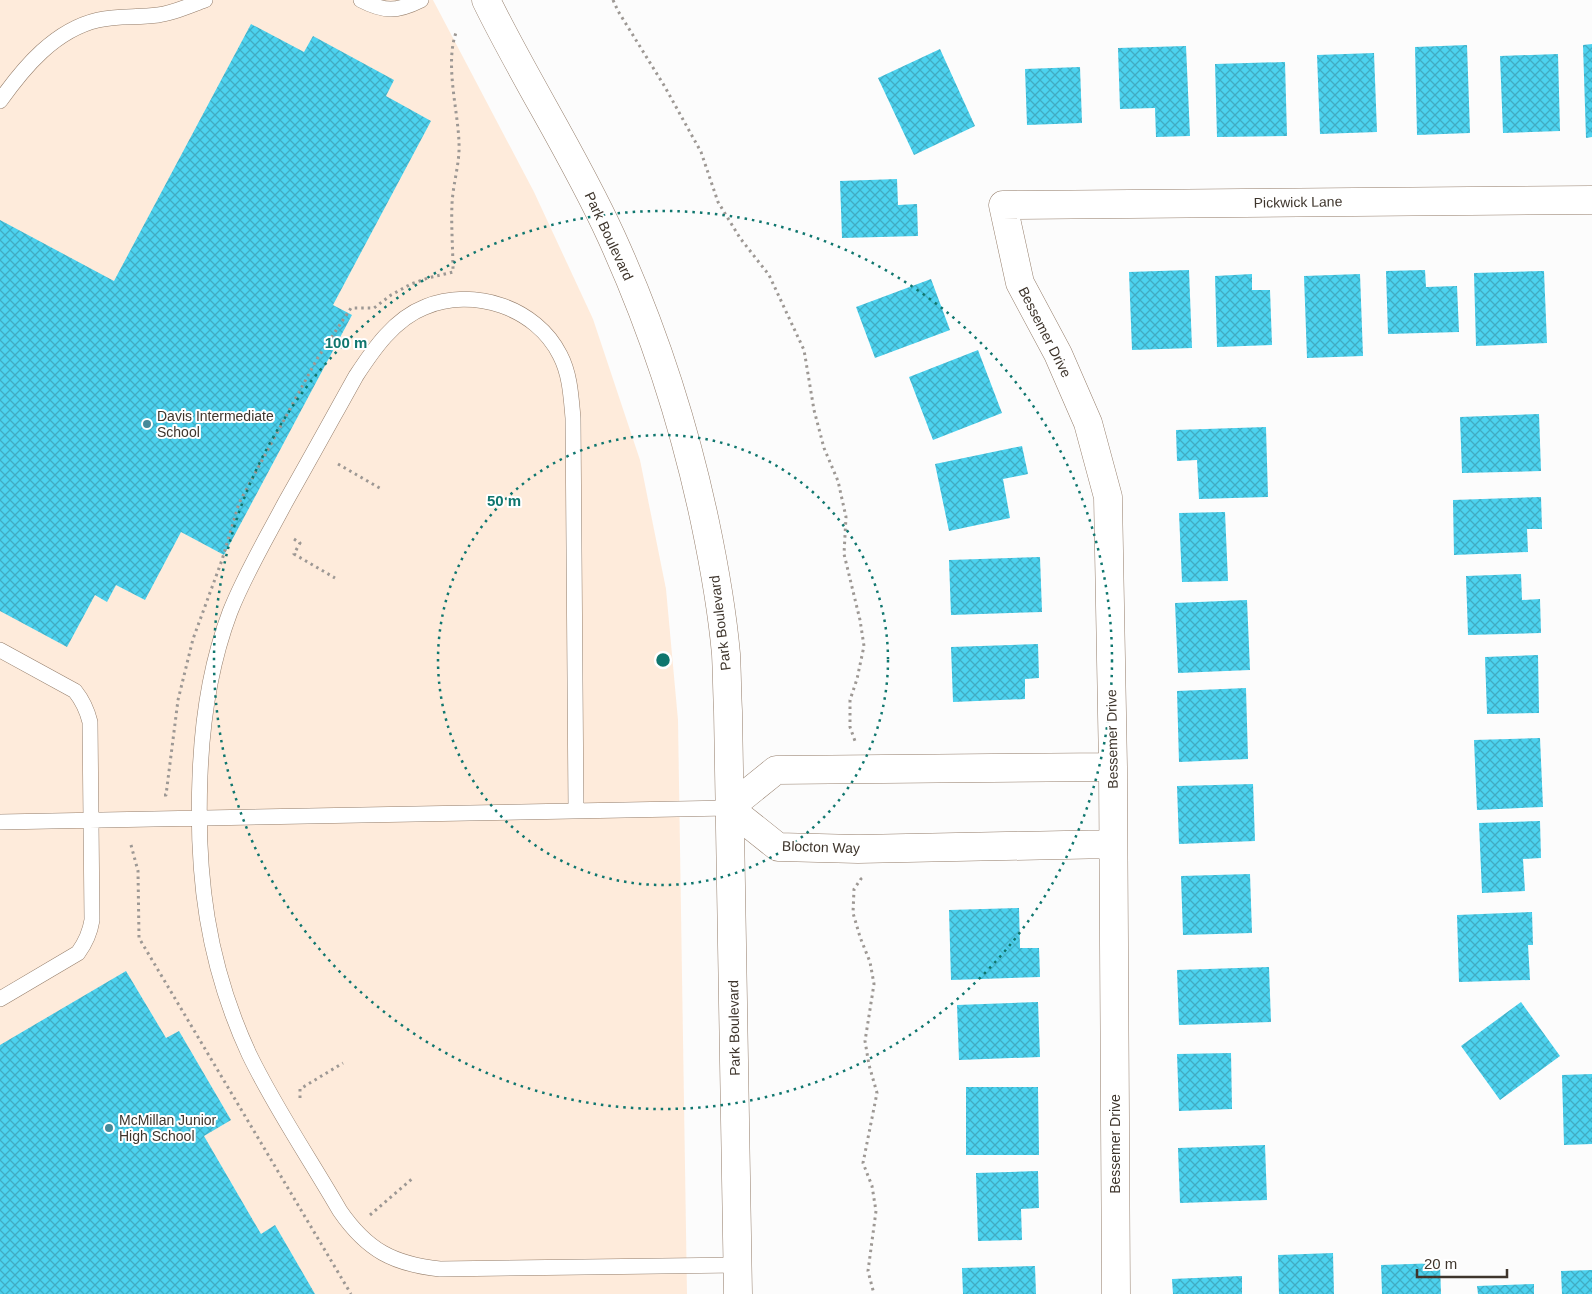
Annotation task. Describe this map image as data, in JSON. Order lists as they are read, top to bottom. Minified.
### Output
{"streets":{"street":["Pickwick Lane","Park Boulevard","Bessemer Drive","Blocton Way"]},"crossings":[["Pickwick Lane","Bessemer Drive"],["Park Boulevard","Blocton Way"],["Bessemer Drive","Blocton Way"]],"places":["Davis Intermediate School","McMillan Junior High School"],"scale_bar":"20 m","rings":["100 m","50 m"]}
